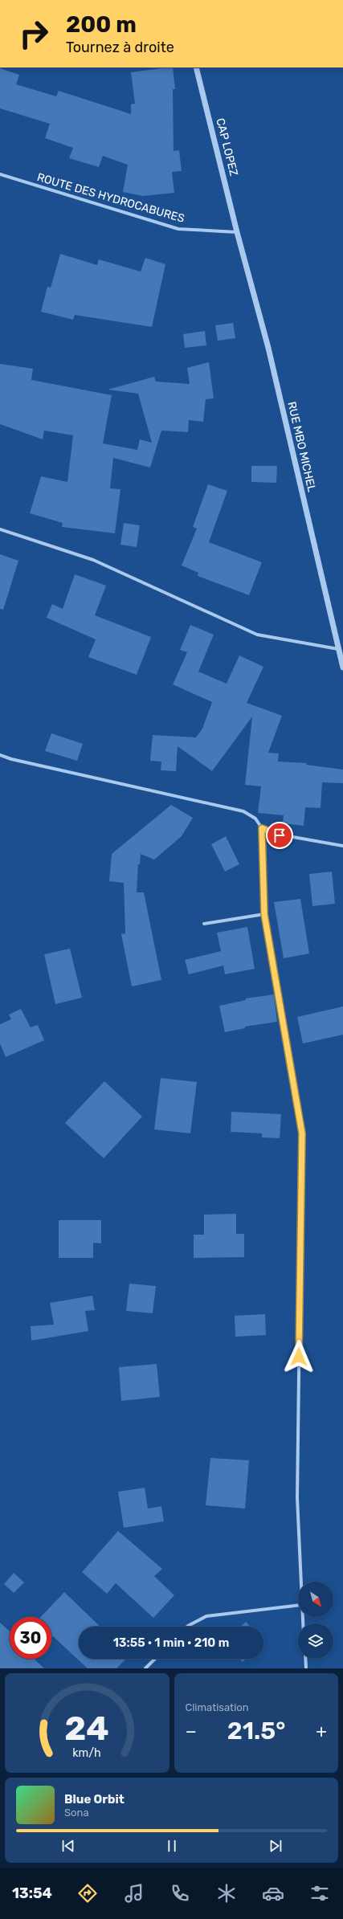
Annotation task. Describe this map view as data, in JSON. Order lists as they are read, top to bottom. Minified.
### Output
{"streets":{"street":["CAP LOPEZ","ROUTE DES HYDROCABURES","RUE MBO MICHEL"]},"crossings":[["CAP LOPEZ","ROUTE DES HYDROCABURES"],["CAP LOPEZ","RUE MBO MICHEL"],["ROUTE DES HYDROCABURES","RUE MBO MICHEL"]],"north":"bottom right","page":{"turn":["200 m","Tournez à droite"],"limit":"30","trip":"13:55 · 1 min · 210 m","tile":"Climatisation","heat":["−","21.5°","+"],"song":["Blue Orbit","Sona"],"tabs":"13:54","gauge":["24","km/h"]}}
